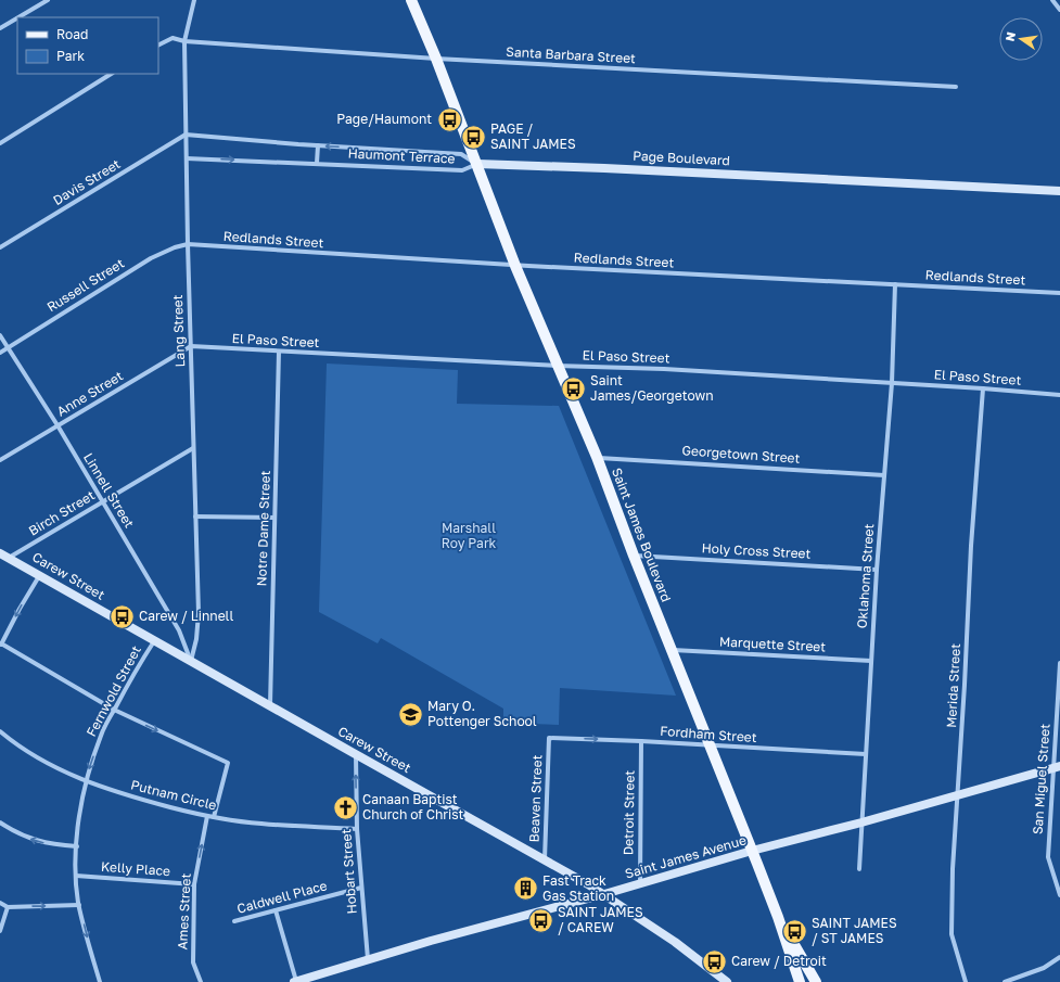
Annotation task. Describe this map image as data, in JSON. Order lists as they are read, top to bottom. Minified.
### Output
{"streets":{"main road":["Saint James Boulevard"],"street":["Santa Barbara Street","Haumont Terrace","Page Boulevard","Davis Street","Redlands Street","Russell Street","Lang Street","El Paso Street","Anne Street","Georgetown Street","Linnell Street","Birch Street","Notre Dame Street","Holy Cross Street","Carew Street","Oklahoma Street","Marquette Street","Merida Street","Fernwold Street","Fordham Street","San Miguel Street","Putnam Circle","Beaven Street","Detroit Street","Saint James Avenue","Kelly Place","Hobart Street","Caldwell Place","Ames Street"]},"crossings":[["Santa Barbara Street","Lang Street"],["Haumont Terrace","Page Boulevard"],["Haumont Terrace","Davis Street"],["Haumont Terrace","Lang Street"],["Haumont Terrace","Saint James Boulevard"],["Page Boulevard","Saint James Boulevard"],["Davis Street","Lang Street"],["Redlands Street","Russell Street"],["Redlands Street","Lang Street"],["Redlands Street","Saint James Boulevard"],["Redlands Street","Oklahoma Street"],["Russell Street","Lang Street"],["Russell Street","Linnell Street"],["Lang Street","El Paso Street"],["Lang Street","Anne Street"],["Lang Street","Linnell Street"],["Lang Street","Birch Street"],["Lang Street","Carew Street"],["El Paso Street","Anne Street"],["El Paso Street","Notre Dame Street"],["El Paso Street","Saint James Boulevard"],["El Paso Street","Oklahoma Street"],["El Paso Street","Merida Street"],["Anne Street","Linnell Street"],["Georgetown Street","Saint James Boulevard"],["Georgetown Street","Oklahoma Street"],["Linnell Street","Birch Street"],["Linnell Street","Carew Street"],["Birch Street","Carew Street"],["Notre Dame Street","Carew Street"],["Saint James Boulevard","Holy Cross Street"],["Saint James Boulevard","Marquette Street"],["Saint James Boulevard","Fordham Street"],["Saint James Boulevard","Saint James Avenue"],["Holy Cross Street","Oklahoma Street"],["Carew Street","Fernwold Street"],["Carew Street","Beaven Street"],["Carew Street","Saint James Avenue"],["Carew Street","Hobart Street"],["Oklahoma Street","Marquette Street"],["Oklahoma Street","Fordham Street"],["Oklahoma Street","Saint James Avenue"],["Merida Street","Saint James Avenue"],["Fernwold Street","Putnam Circle"],["Fernwold Street","Kelly Place"],["Fordham Street","Beaven Street"],["Fordham Street","Detroit Street"],["San Miguel Street","Saint James Avenue"],["Putnam Circle","Hobart Street"],["Putnam Circle","Ames Street"],["Detroit Street","Saint James Avenue"],["Saint James Avenue","Hobart Street"],["Kelly Place","Ames Street"],["Hobart Street","Caldwell Place"]],"one_way":["Fernwold Street","Hobart Street","Ames Street"],"parks":["Marshall Roy Park"],"places":{"bus stop":["Page/Haumont","PAGE / SAINT JAMES","Saint James/Georgetown","Carew / Linnell","SAINT JAMES / CAREW","SAINT JAMES / ST JAMES","Carew / Detroit"],"school or university":["Mary O. Pottenger School"],"church":["Canaan Baptist Church of Christ"],"building":["Fast Track Gas Station"]},"legend":["Road","Park"],"north":"left"}
